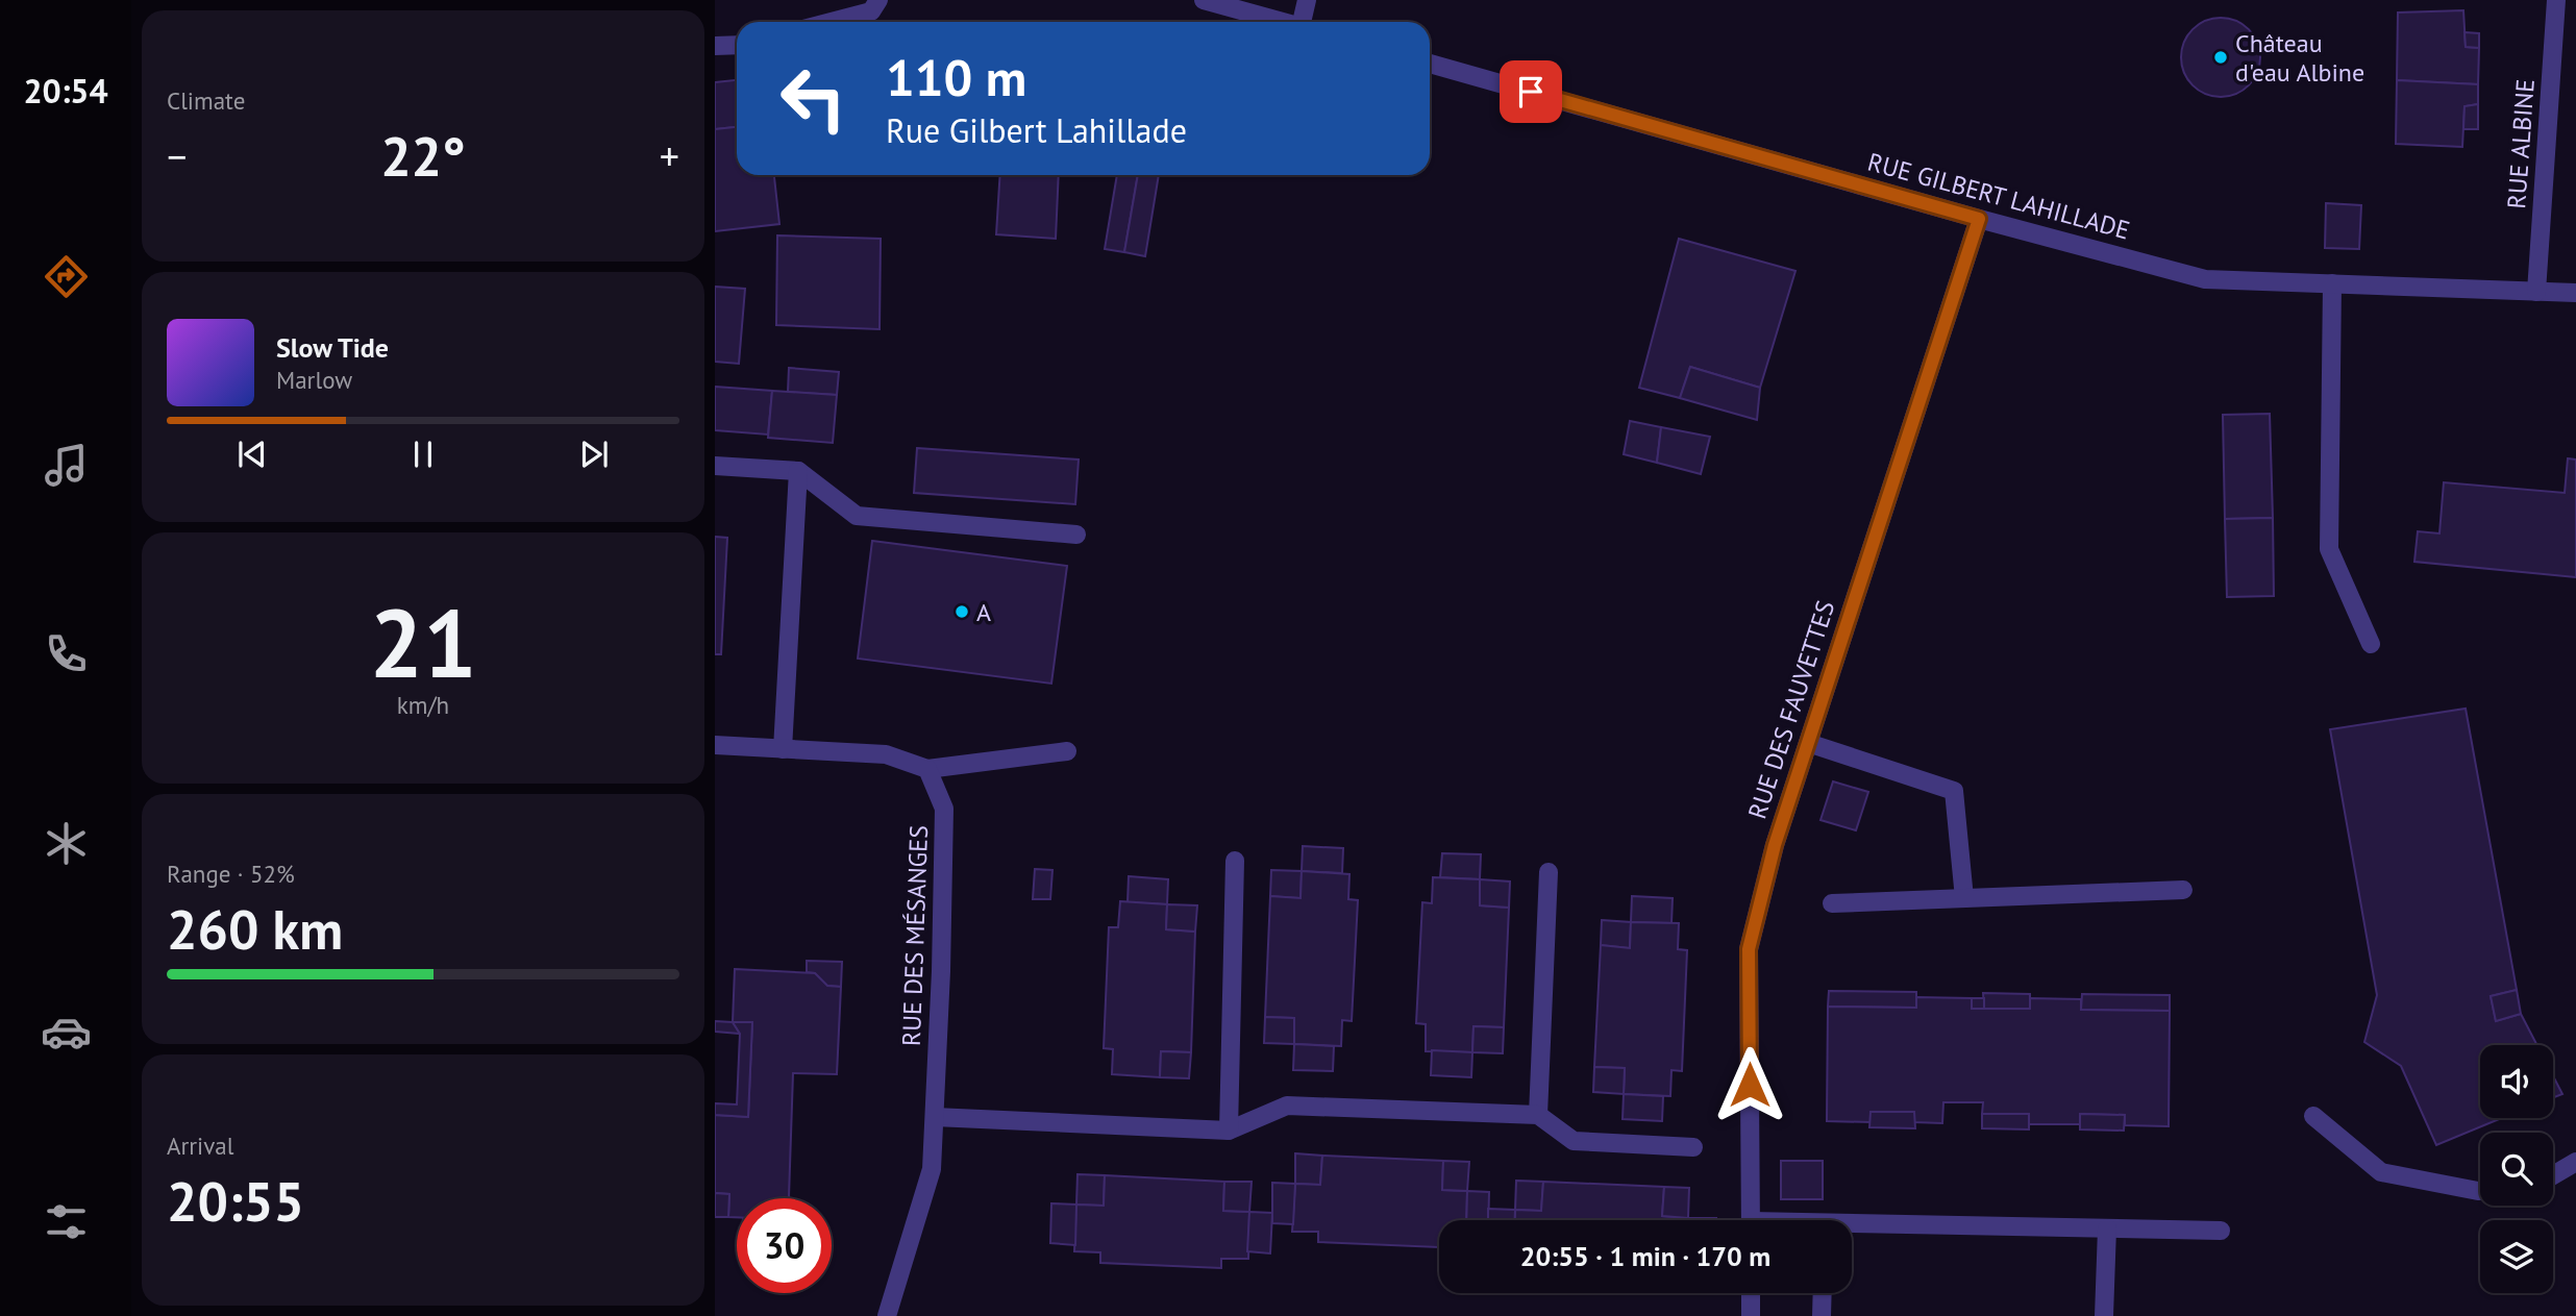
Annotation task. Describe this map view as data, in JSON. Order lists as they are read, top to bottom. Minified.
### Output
{"streets":{"street":["RUE ALBINE","RUE GILBERT LAHILLADE","RUE DES FAUVETTES","RUE DES MÉSANGES"]},"crossings":[["RUE ALBINE","RUE GILBERT LAHILLADE"],["RUE GILBERT LAHILLADE","RUE DES FAUVETTES"]],"places":["Château d'eau Albine","A"],"page":{"tabs":"20:54","tile":["Climate",["21","km/h"],["Range · 52%","260 km"],["Arrival","20:55"]],"turn":["110 m","Rue Gilbert Lahillade"],"heat":["−","22°","+"],"song":["Slow Tide","Marlow"],"limit":"30","trip":"20:55 · 1 min · 170 m"}}
